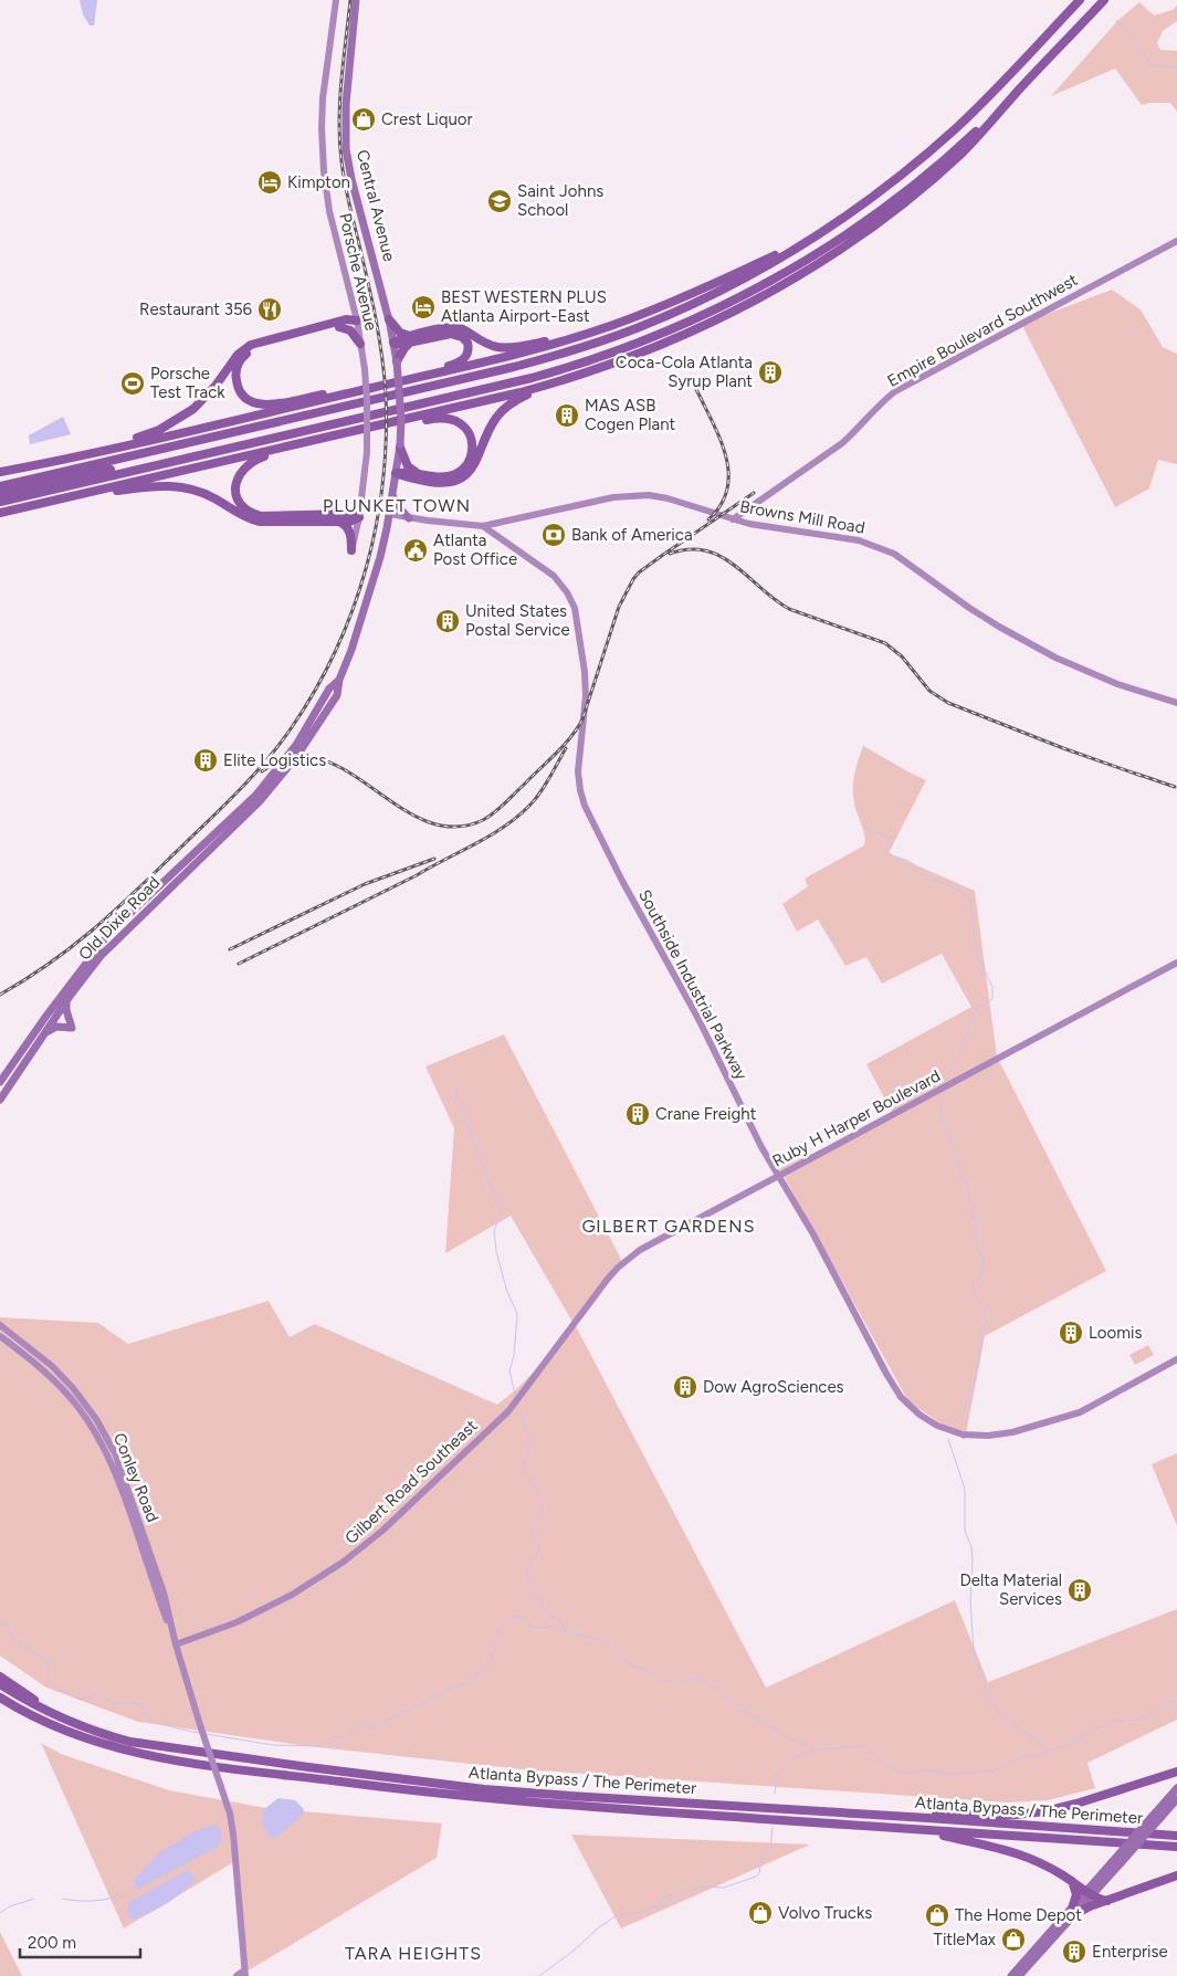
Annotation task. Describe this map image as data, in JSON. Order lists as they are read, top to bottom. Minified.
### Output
{"streets":{"highway":["Atlanta Bypass / The Perimeter"],"main road":["Central Avenue","Old Dixie Road"],"street":["Porsche Avenue","Empire Boulevard Southwest","Browns Mill Road","Southside Industrial Parkway","Ruby H Harper Boulevard","Conley Road","Gilbert Road Southeast"]},"crossings":[["Central Avenue","Browns Mill Road"],["Central Avenue","Old Dixie Road"],["Empire Boulevard Southwest","Browns Mill Road"],["Browns Mill Road","Southside Industrial Parkway"],["Southside Industrial Parkway","Ruby H Harper Boulevard"],["Ruby H Harper Boulevard","Gilbert Road Southeast"],["Conley Road","Gilbert Road Southeast"]],"districts":["PLUNKET TOWN","GILBERT GARDENS","TARA HEIGHTS"],"places":{"shop":["Crest Liquor","Volvo Trucks","The Home Depot","TitleMax"],"hotel":["Kimpton","BEST WESTERN PLUS Atlanta Airport-East"],"school or university":["Saint Johns School"],"restaurant":["Restaurant 356"],"building":["Coca-Cola Atlanta Syrup Plant","MAS ASB Cogen Plant","United States Postal Service","Elite Logistics","Crane Freight","Loomis","Dow AgroSciences","Delta Material Services","Enterprise"],"sports":["Porsche Test Track"],"bank":["Bank of America"],"public building":["Atlanta Post Office"]},"scale_bar":"200 m"}
